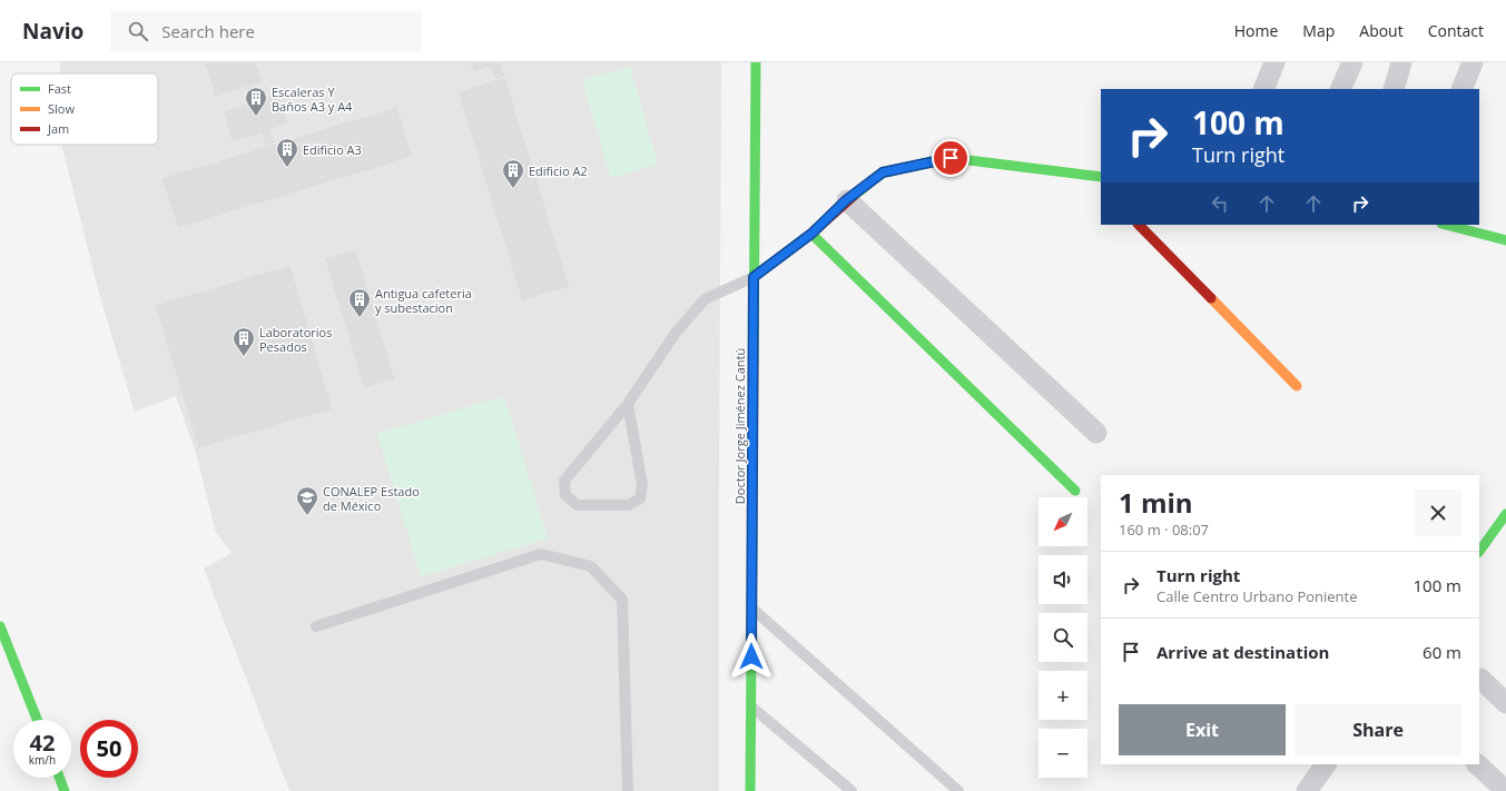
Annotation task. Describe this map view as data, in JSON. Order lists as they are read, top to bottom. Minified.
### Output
{"streets":{"street":["Doctor Jorge Jiménez Cantú"]},"places":{"building":["Escaleras Y Baños A3 y A4","Edificio A3","Edificio A2","Antigua cafeteria y subestacion","Laboratorios Pesados"],"school or university":["CONALEP Estado de México"]},"legend":["Fast","Slow","Jam"],"north":"bottom left","page":{"header":"Navio","search":"Search here","nav":["Home","Map","About","Contact"],"turn":["100 m","Turn right"],"heading":["1 min","160 m · 08:07"],"map_buttons":["+","−"],"list":[{"name":"Turn right","note":"Calle Centro Urbano Poniente","value":"100 m"},{"name":"Arrive at destination","value":"60 m"}],"buttons":["Exit","Share"],"speed":"42 km/h","limit":"50"}}
